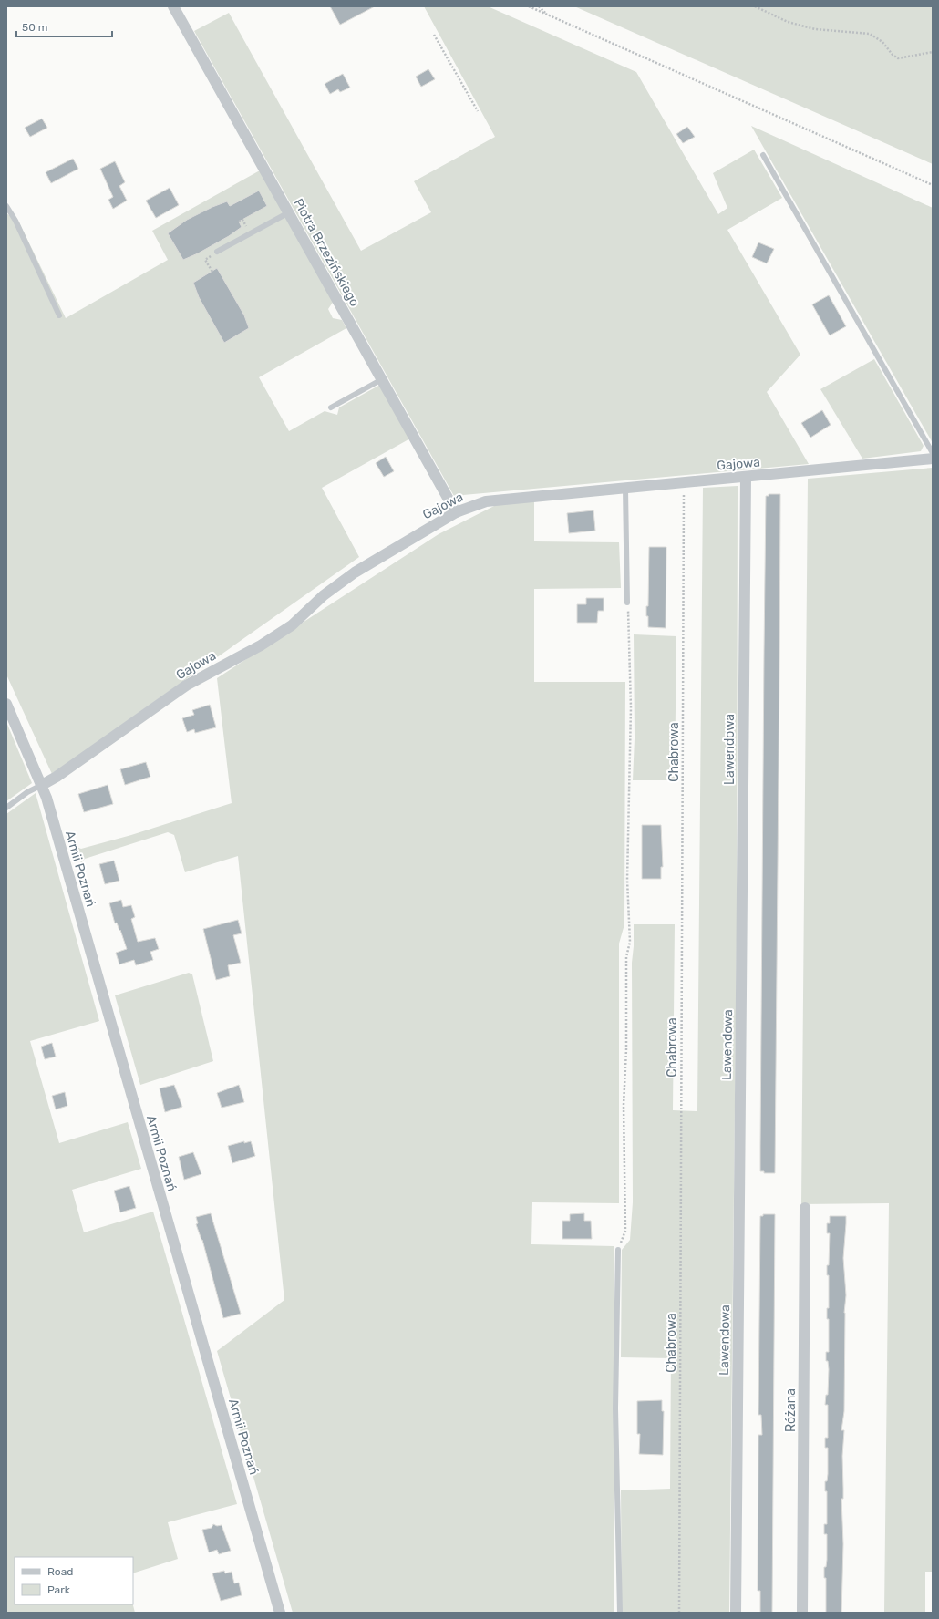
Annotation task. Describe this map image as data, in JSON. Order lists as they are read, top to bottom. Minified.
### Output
{"streets":{"street":["Piotra Brzezińskiego","Gajowa","Lawendowa","Armii Poznań","Różana"],"path":["Chabrowa"]},"crossings":[["Piotra Brzezińskiego","Gajowa"],["Gajowa","Lawendowa"],["Gajowa","Chabrowa"],["Gajowa","Armii Poznań"]],"legend":["Road","Park"],"scale_bar":"50 m"}
